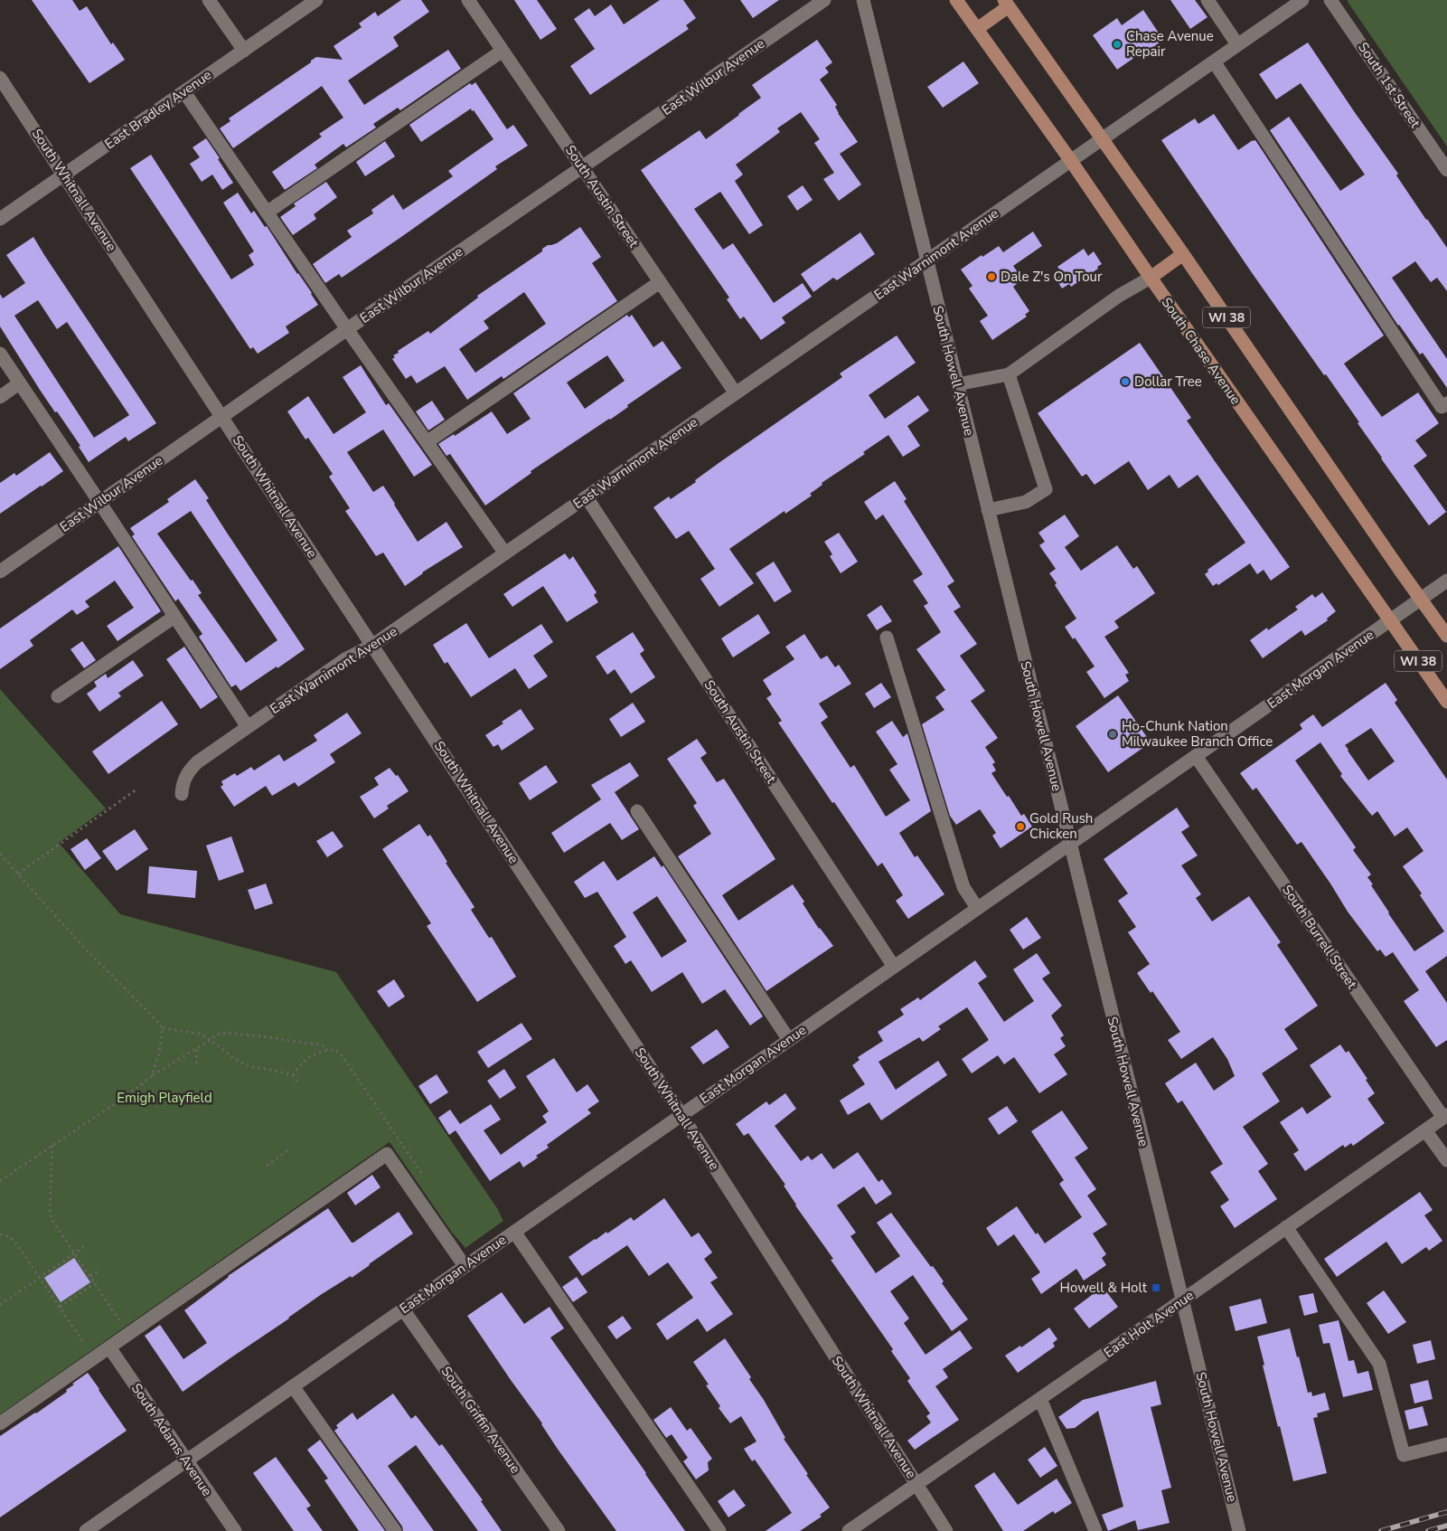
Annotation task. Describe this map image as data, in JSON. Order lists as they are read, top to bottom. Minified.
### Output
{"streets":{"main road":["WI 38","South Chase Avenue"],"street":["East Wilbur Avenue","South 1st Street","East Bradley Avenue","South Whitnall Avenue","South Austin Street","East Warnimont Avenue","South Howell Avenue","East Morgan Avenue","South Burrell Street","East Holt Avenue","South Griffin Avenue","South Adams Avenue"]},"crossings":[["East Wilbur Avenue","South Whitnall Avenue"],["East Wilbur Avenue","South Austin Street"],["East Bradley Avenue","South Whitnall Avenue"],["South Whitnall Avenue","East Warnimont Avenue"],["South Whitnall Avenue","East Morgan Avenue"],["South Whitnall Avenue","East Holt Avenue"],["South Austin Street","East Warnimont Avenue"],["South Austin Street","East Morgan Avenue"],["East Warnimont Avenue","WI 38"],["East Warnimont Avenue","South Chase Avenue"],["East Warnimont Avenue","South Howell Avenue"],["WI 38","East Morgan Avenue"],["South Chase Avenue","East Morgan Avenue"],["South Howell Avenue","East Morgan Avenue"],["South Howell Avenue","East Holt Avenue"],["East Morgan Avenue","South Burrell Street"],["East Morgan Avenue","South Griffin Avenue"],["East Morgan Avenue","South Adams Avenue"],["South Burrell Street","East Holt Avenue"]],"parks":["Emigh Playfield"],"places":{"other":["Chase Avenue Repair","Dale Z's On Tour","Dollar Tree","Ho-Chunk Nation Milwaukee Branch Office","Gold Rush Chicken"],"transit":["Howell & Holt"]}}
